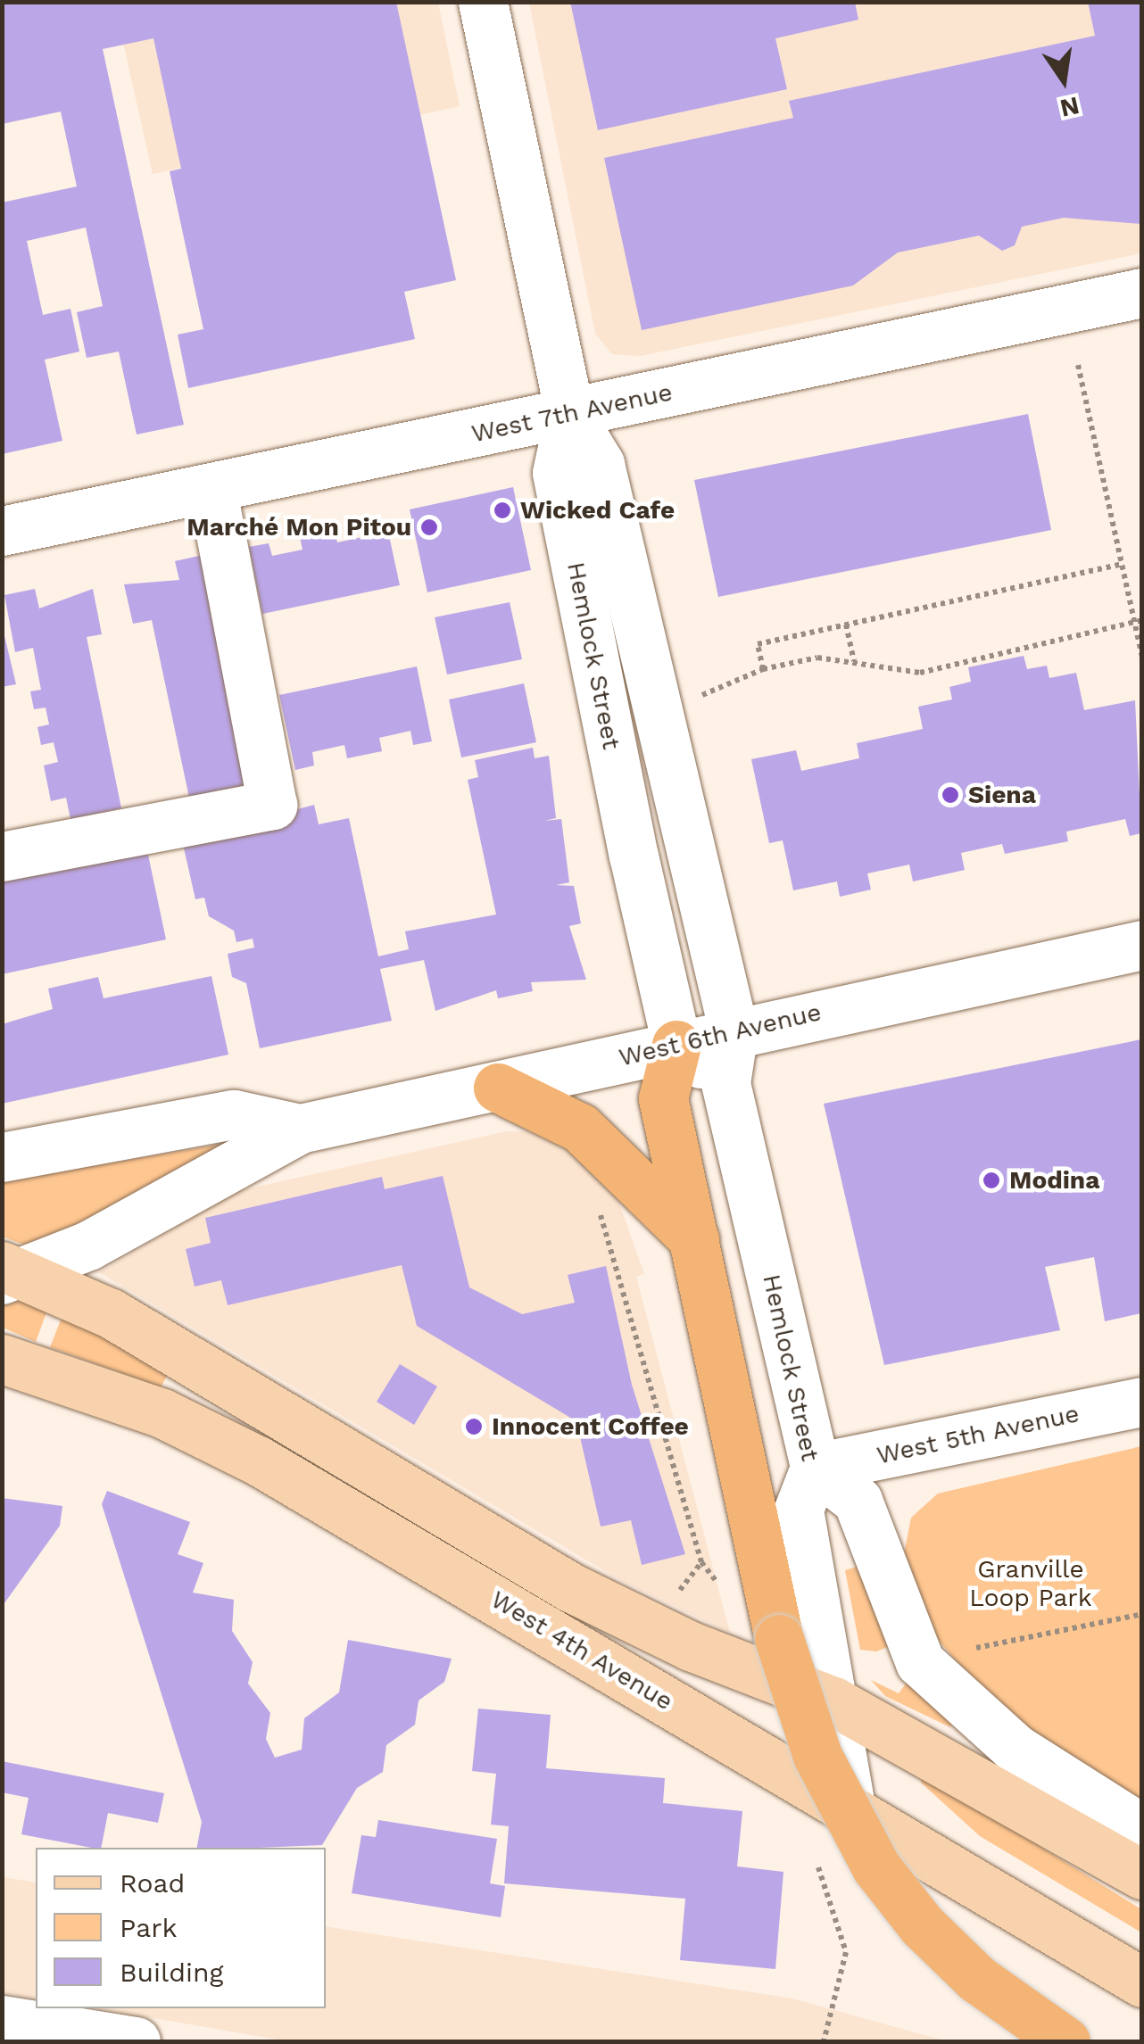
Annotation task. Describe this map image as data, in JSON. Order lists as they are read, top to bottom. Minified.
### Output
{"streets":{"main road":["West 4th Avenue"],"street":["West 7th Avenue","Hemlock Street","West 6th Avenue","West 5th Avenue"]},"crossings":[["West 7th Avenue","Hemlock Street"],["Hemlock Street","West 6th Avenue"],["Hemlock Street","West 5th Avenue"],["Hemlock Street","West 4th Avenue"],["West 6th Avenue","West 4th Avenue"]],"parks":["Granville Loop Park"],"places":["Wicked Cafe","Marché Mon Pitou","Siena","Modina","Innocent Coffee"],"legend":["Road","Park","Building"],"north":"bottom"}
